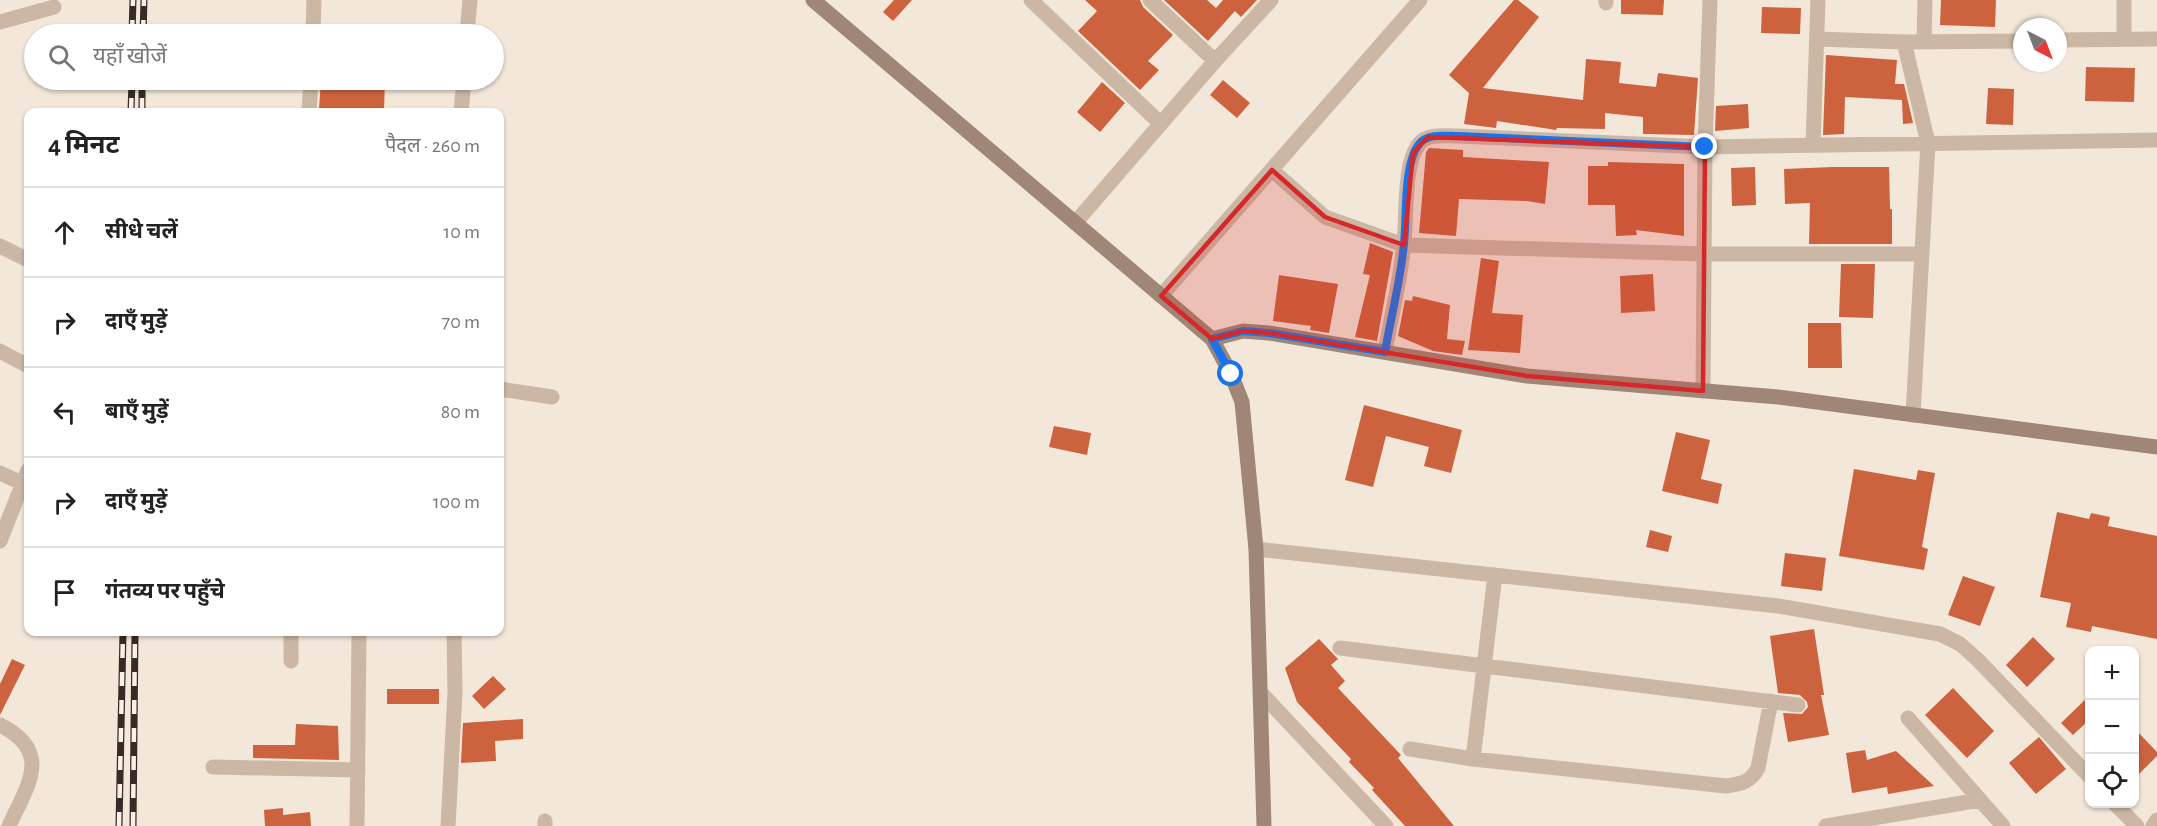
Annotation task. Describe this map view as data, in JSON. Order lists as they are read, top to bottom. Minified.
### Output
{"north":"bottom right","page":{"search":"यहाँ खोजें","heading":["4 मिनट","पैदल · 260 m"],"list":[["सीधे चलें","10 m"],["दाएँ मुड़ें","70 m"],["बाएँ मुड़ें","80 m"],["दाएँ मुड़ें","100 m"],"गंतव्य पर पहुँचे"],"map_buttons":["+","−"]}}
